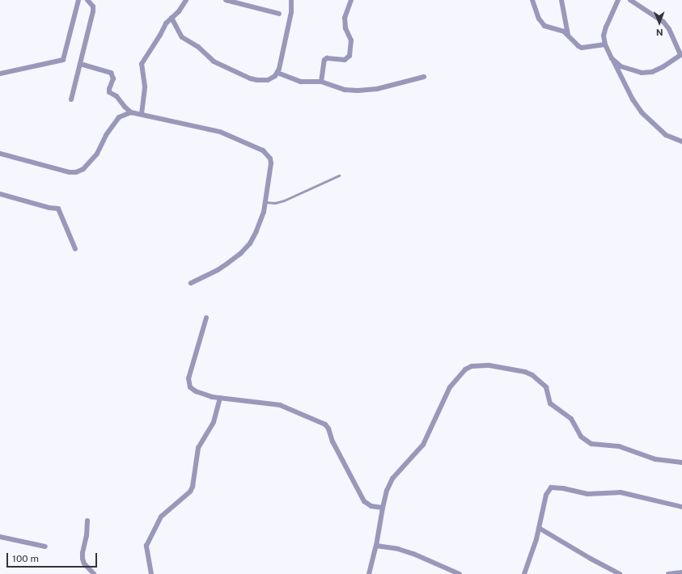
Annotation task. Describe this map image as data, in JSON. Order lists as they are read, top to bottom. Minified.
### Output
{"scale_bar":"100 m","north":"bottom"}
